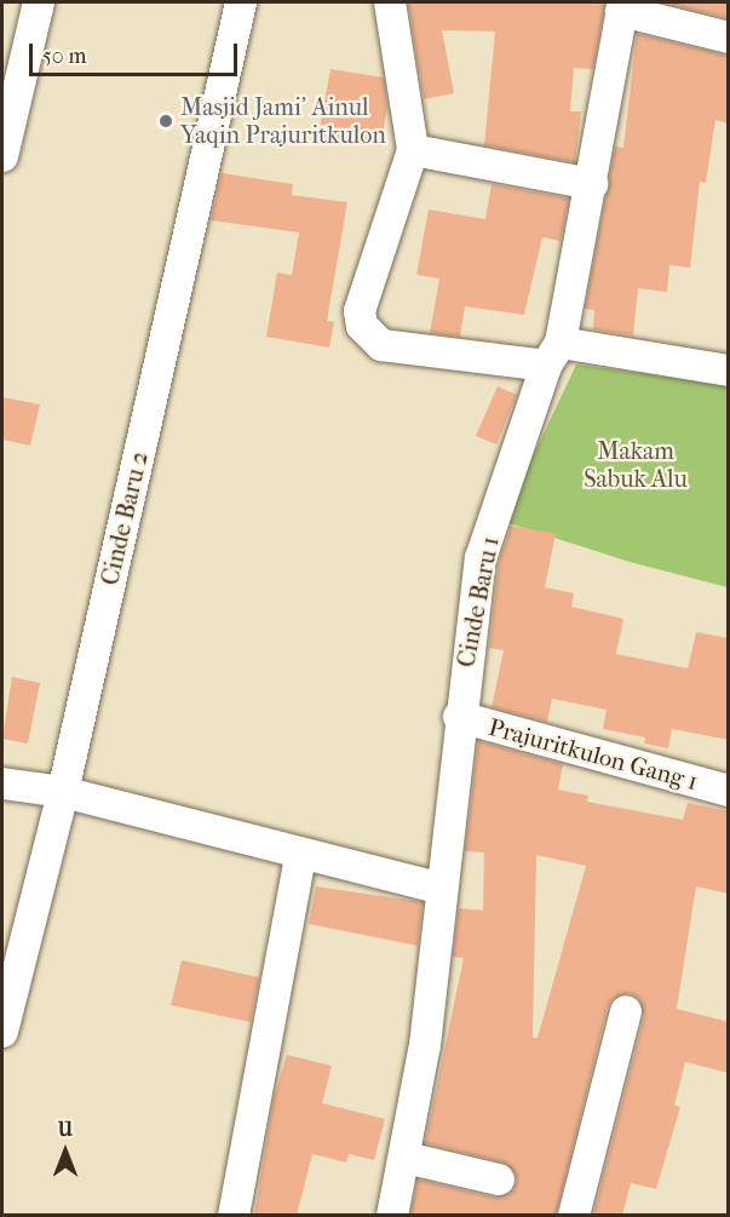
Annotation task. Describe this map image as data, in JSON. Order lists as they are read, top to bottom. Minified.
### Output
{"streets":{"street":["Cinde Baru 2","Cinde Baru 1","Prajuritkulon Gang 1"]},"crossings":[["Cinde Baru 1","Prajuritkulon Gang 1"]],"parks":["Makam Sabuk Alu"],"places":["Masjid Jami' Ainul Yaqin Prajuritkulon"],"scale_bar":"50 m","north":"top"}
